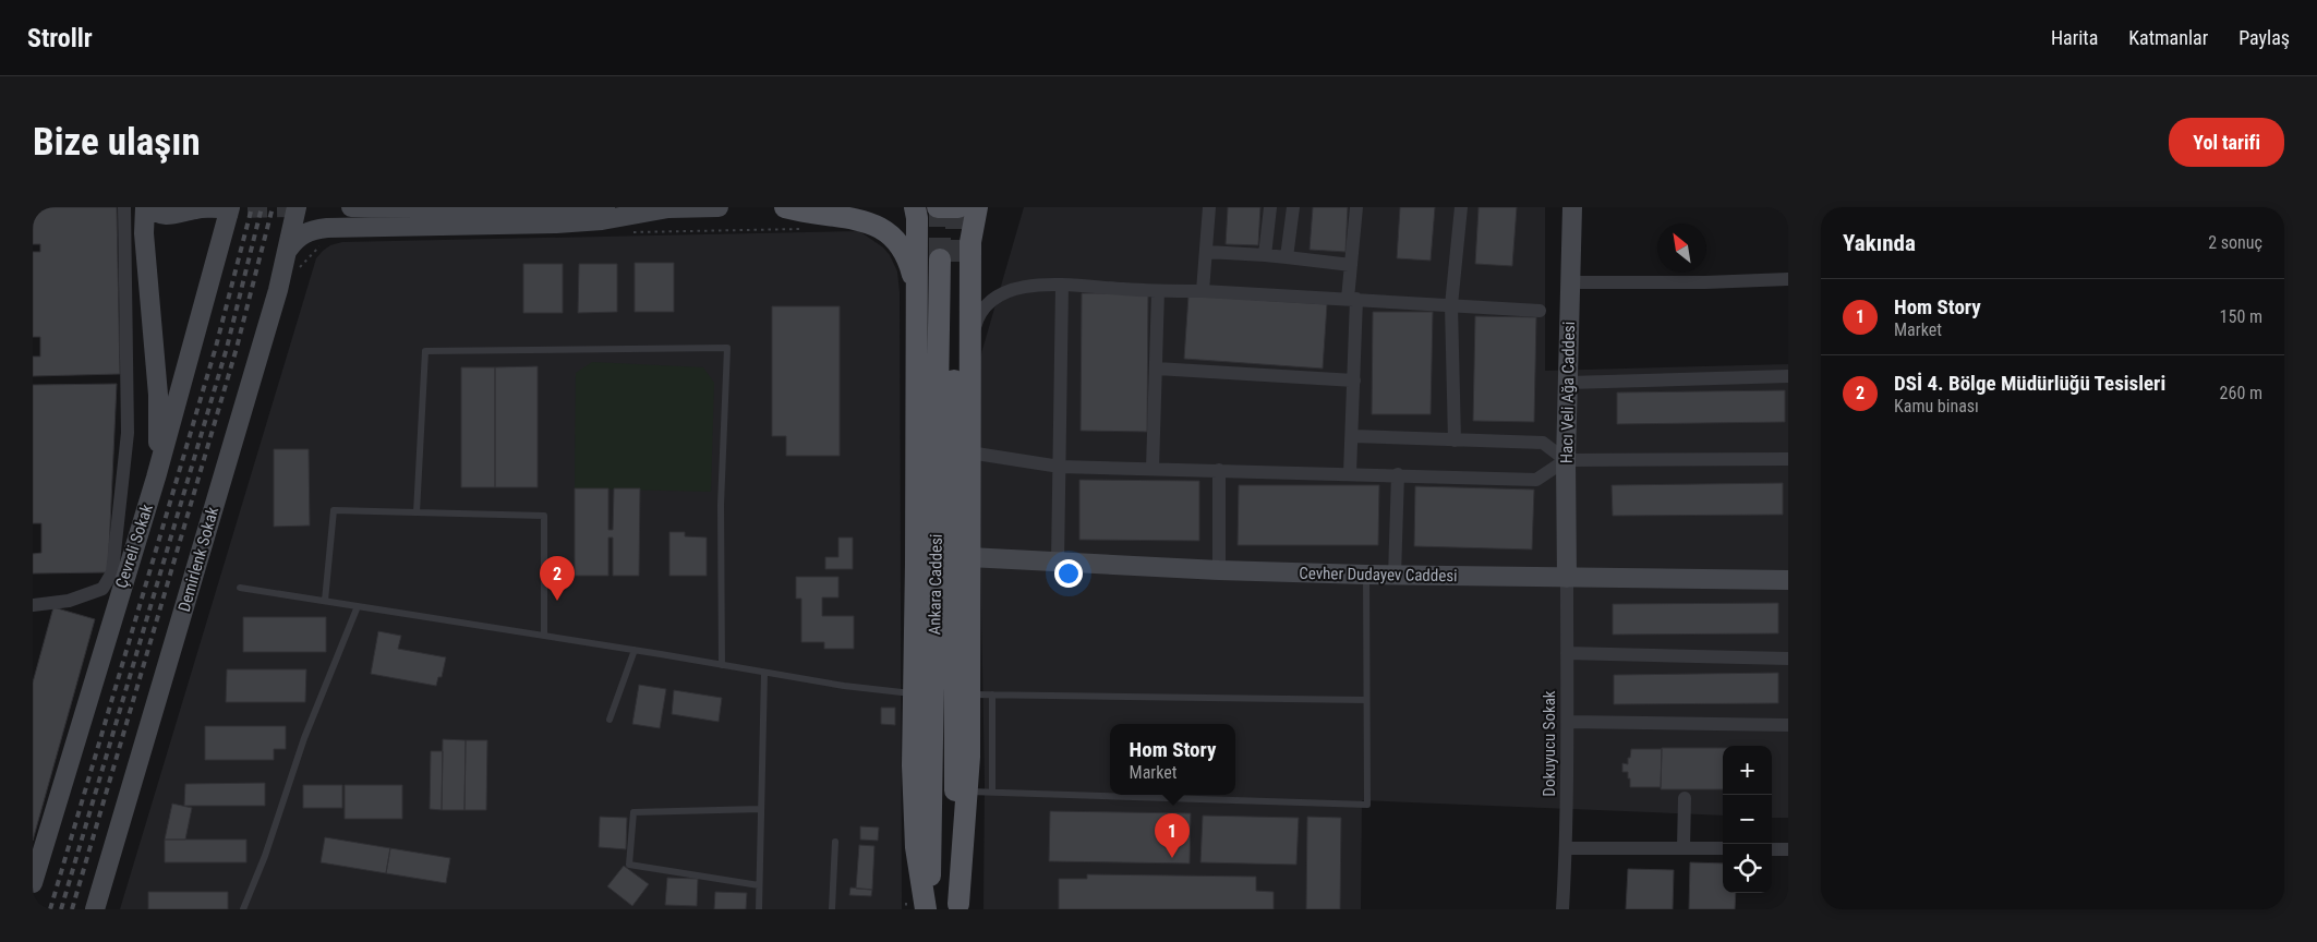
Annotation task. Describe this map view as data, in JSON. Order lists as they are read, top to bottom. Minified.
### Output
{"streets":{"main road":["Ankara Caddesi"],"street":["Hacı Veli Ağa Caddesi","Çevreli Sokak","Demirlenk Sokak","Cevher Dudayev Caddesi","Dokuyucu Sokak"]},"crossings":[["Hacı Veli Ağa Caddesi","Cevher Dudayev Caddesi"],["Hacı Veli Ağa Caddesi","Dokuyucu Sokak"],["Cevher Dudayev Caddesi","Dokuyucu Sokak"]],"north":"top left","page":{"header":"Strollr","nav":["Harita","Katmanlar","Paylaş"],"buttons":"Yol tarifi","title":"Bize ulaşın","heading":["Yakında","2 sonuç"],"list":[{"mark":"1","name":"Hom Story","note":"Market","value":"150 m"},{"mark":"2","name":"DSİ 4. Bölge Müdürlüğü Tesisleri","note":"Kamu binası","value":"260 m"}],"pins":["2","1"],"popup":["Hom Story","Market"],"map_buttons":["+","−"]}}
